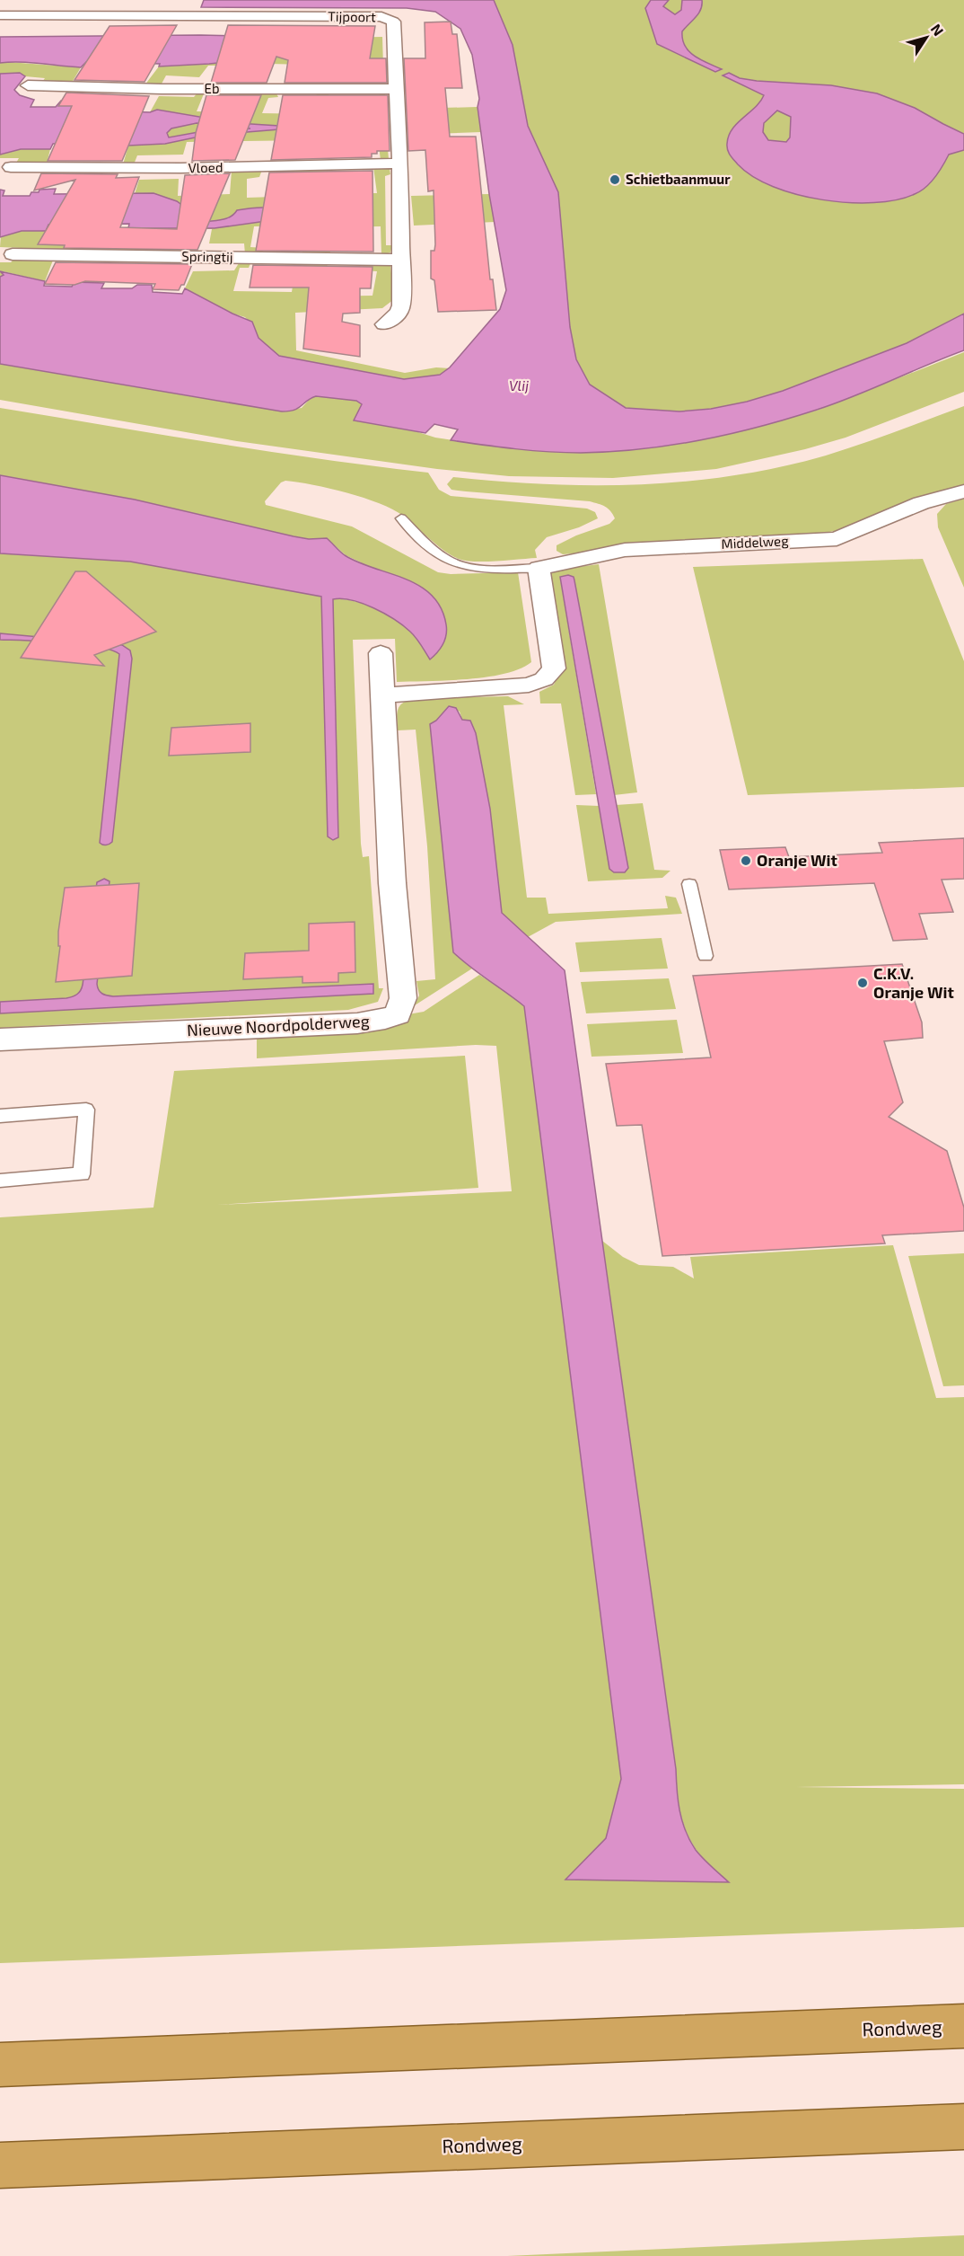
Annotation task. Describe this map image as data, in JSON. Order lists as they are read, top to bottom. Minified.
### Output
{"streets":{"highway":["Rondweg"],"street":["Tijpoort","Eb","Vloed","Springtij","Middelweg","Nieuwe Noordpolderweg"]},"crossings":[["Tijpoort","Eb"],["Tijpoort","Vloed"],["Tijpoort","Springtij"]],"water":["Vlij"],"places":["Schietbaanmuur","Oranje Wit","C.K.V. Oranje Wit"],"north":"top right"}
